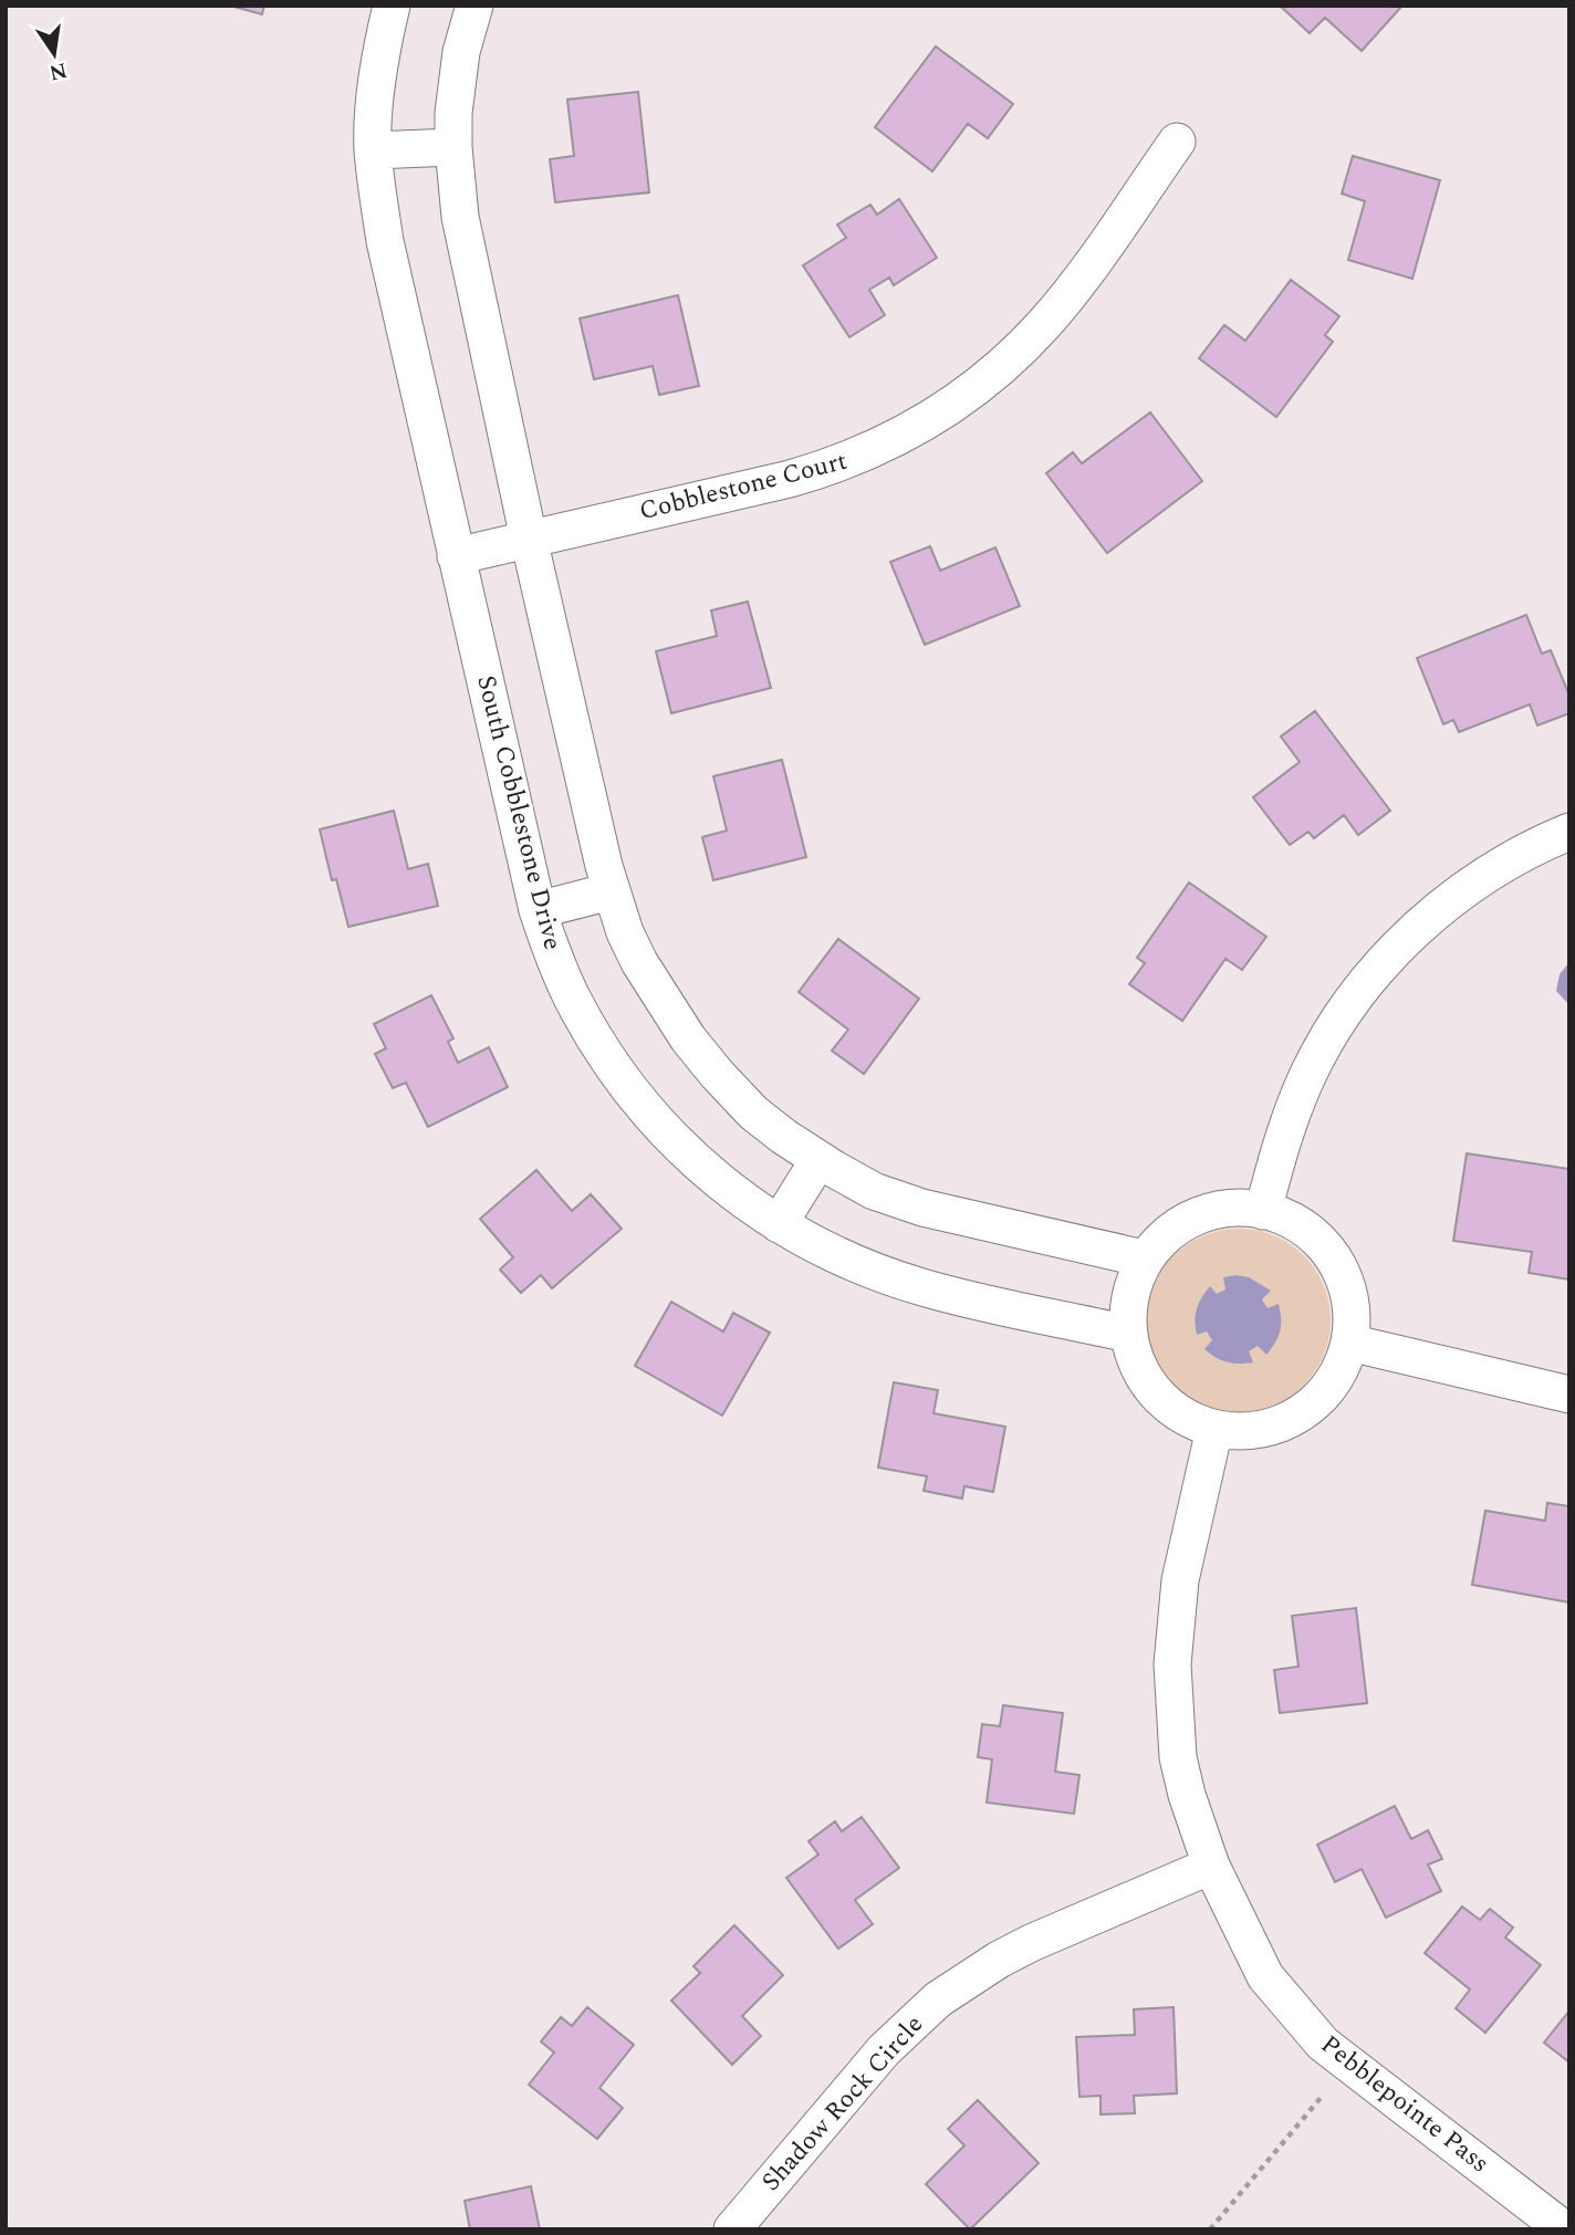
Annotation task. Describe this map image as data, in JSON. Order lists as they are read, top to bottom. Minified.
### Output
{"streets":{"street":["Cobblestone Court","South Cobblestone Drive","Shadow Rock Circle","Pebblepointe Pass"]},"crossings":[["Cobblestone Court","South Cobblestone Drive"],["South Cobblestone Drive","Pebblepointe Pass"],["Shadow Rock Circle","Pebblepointe Pass"]],"north":"bottom"}
